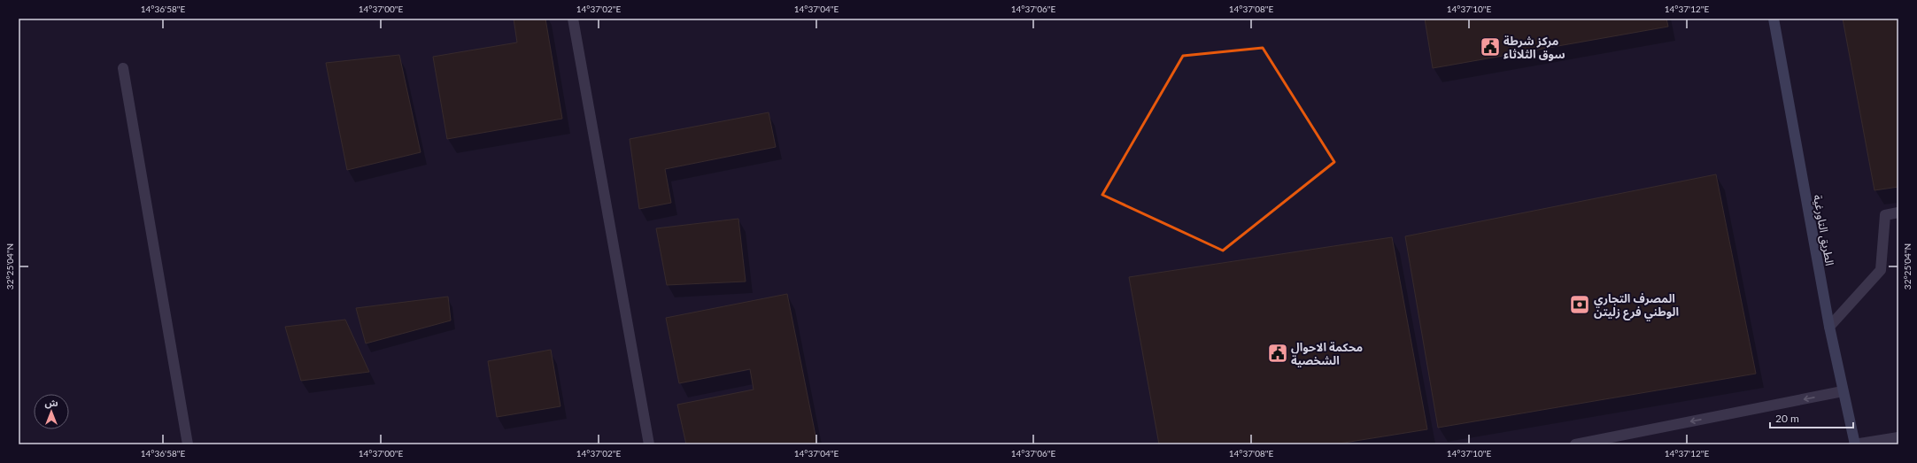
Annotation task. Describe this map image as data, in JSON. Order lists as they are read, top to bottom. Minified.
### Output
{"streets":{"street":["الطريق التاورغية"]},"places":{"public building":["مركز شرطة سوق الثلاثاء","محكمة الاحوال الشخصية"],"bank":["المصرف التجاري الوطني فرع زليتن"]},"scale_bar":"20 m","north":"top","coordinates":["14°36'58\"E","14°37'00\"E","14°37'02\"E","14°37'04\"E","14°37'06\"E","14°37'08\"E","14°37'10\"E","14°37'12\"E","32°25'04\"N"]}
